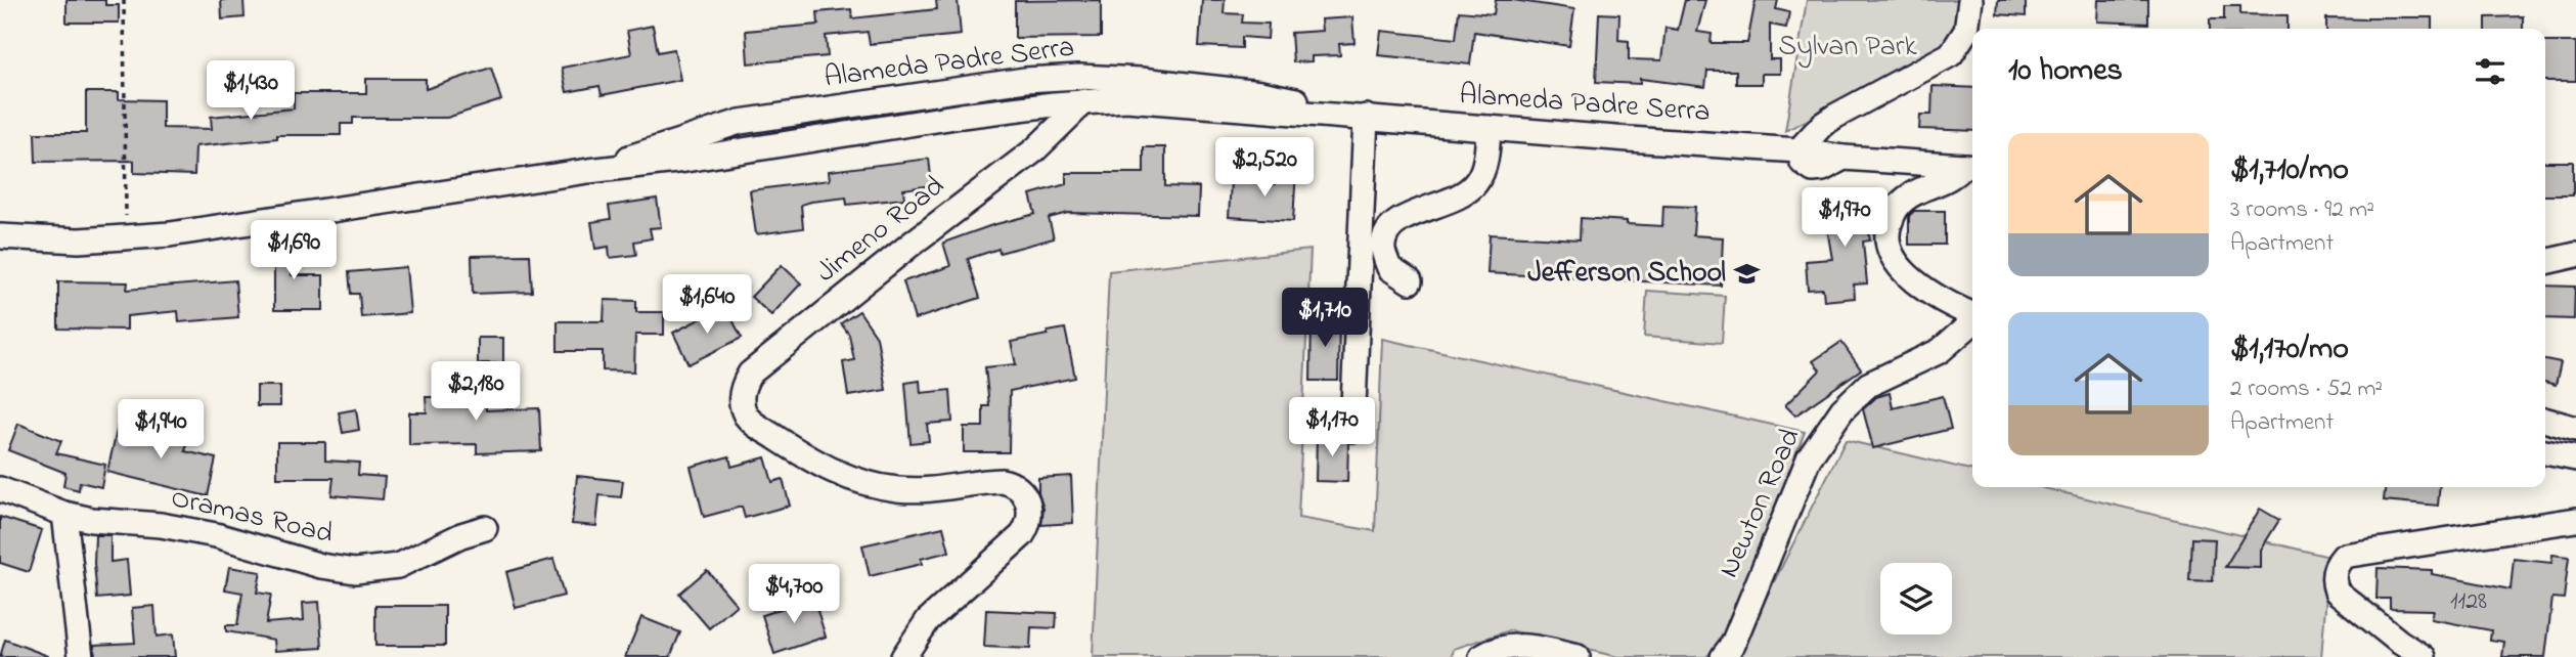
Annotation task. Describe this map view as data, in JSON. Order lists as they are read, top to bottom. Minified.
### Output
{"streets":{"street":["Alameda Padre Serra","Jimeno Road","Newton Road","Oramas Road"]},"crossings":[["Alameda Padre Serra","Jimeno Road"]],"parks":["Sylvan Park"],"places":{"school or university":["Jefferson School"]},"house_numbers":["1128"],"page":{"heading":"10 homes","price":["$1,430","$2,520","$1,970","$1,690","$1,640","$1,710","$2,180","$1,170","$1,940","$4,700"],"list":[{"name":"$1,710/mo","note":"3 rooms · 92 m² · Apartment"},{"name":"$1,170/mo","note":"2 rooms · 52 m² · Apartment"}]}}
